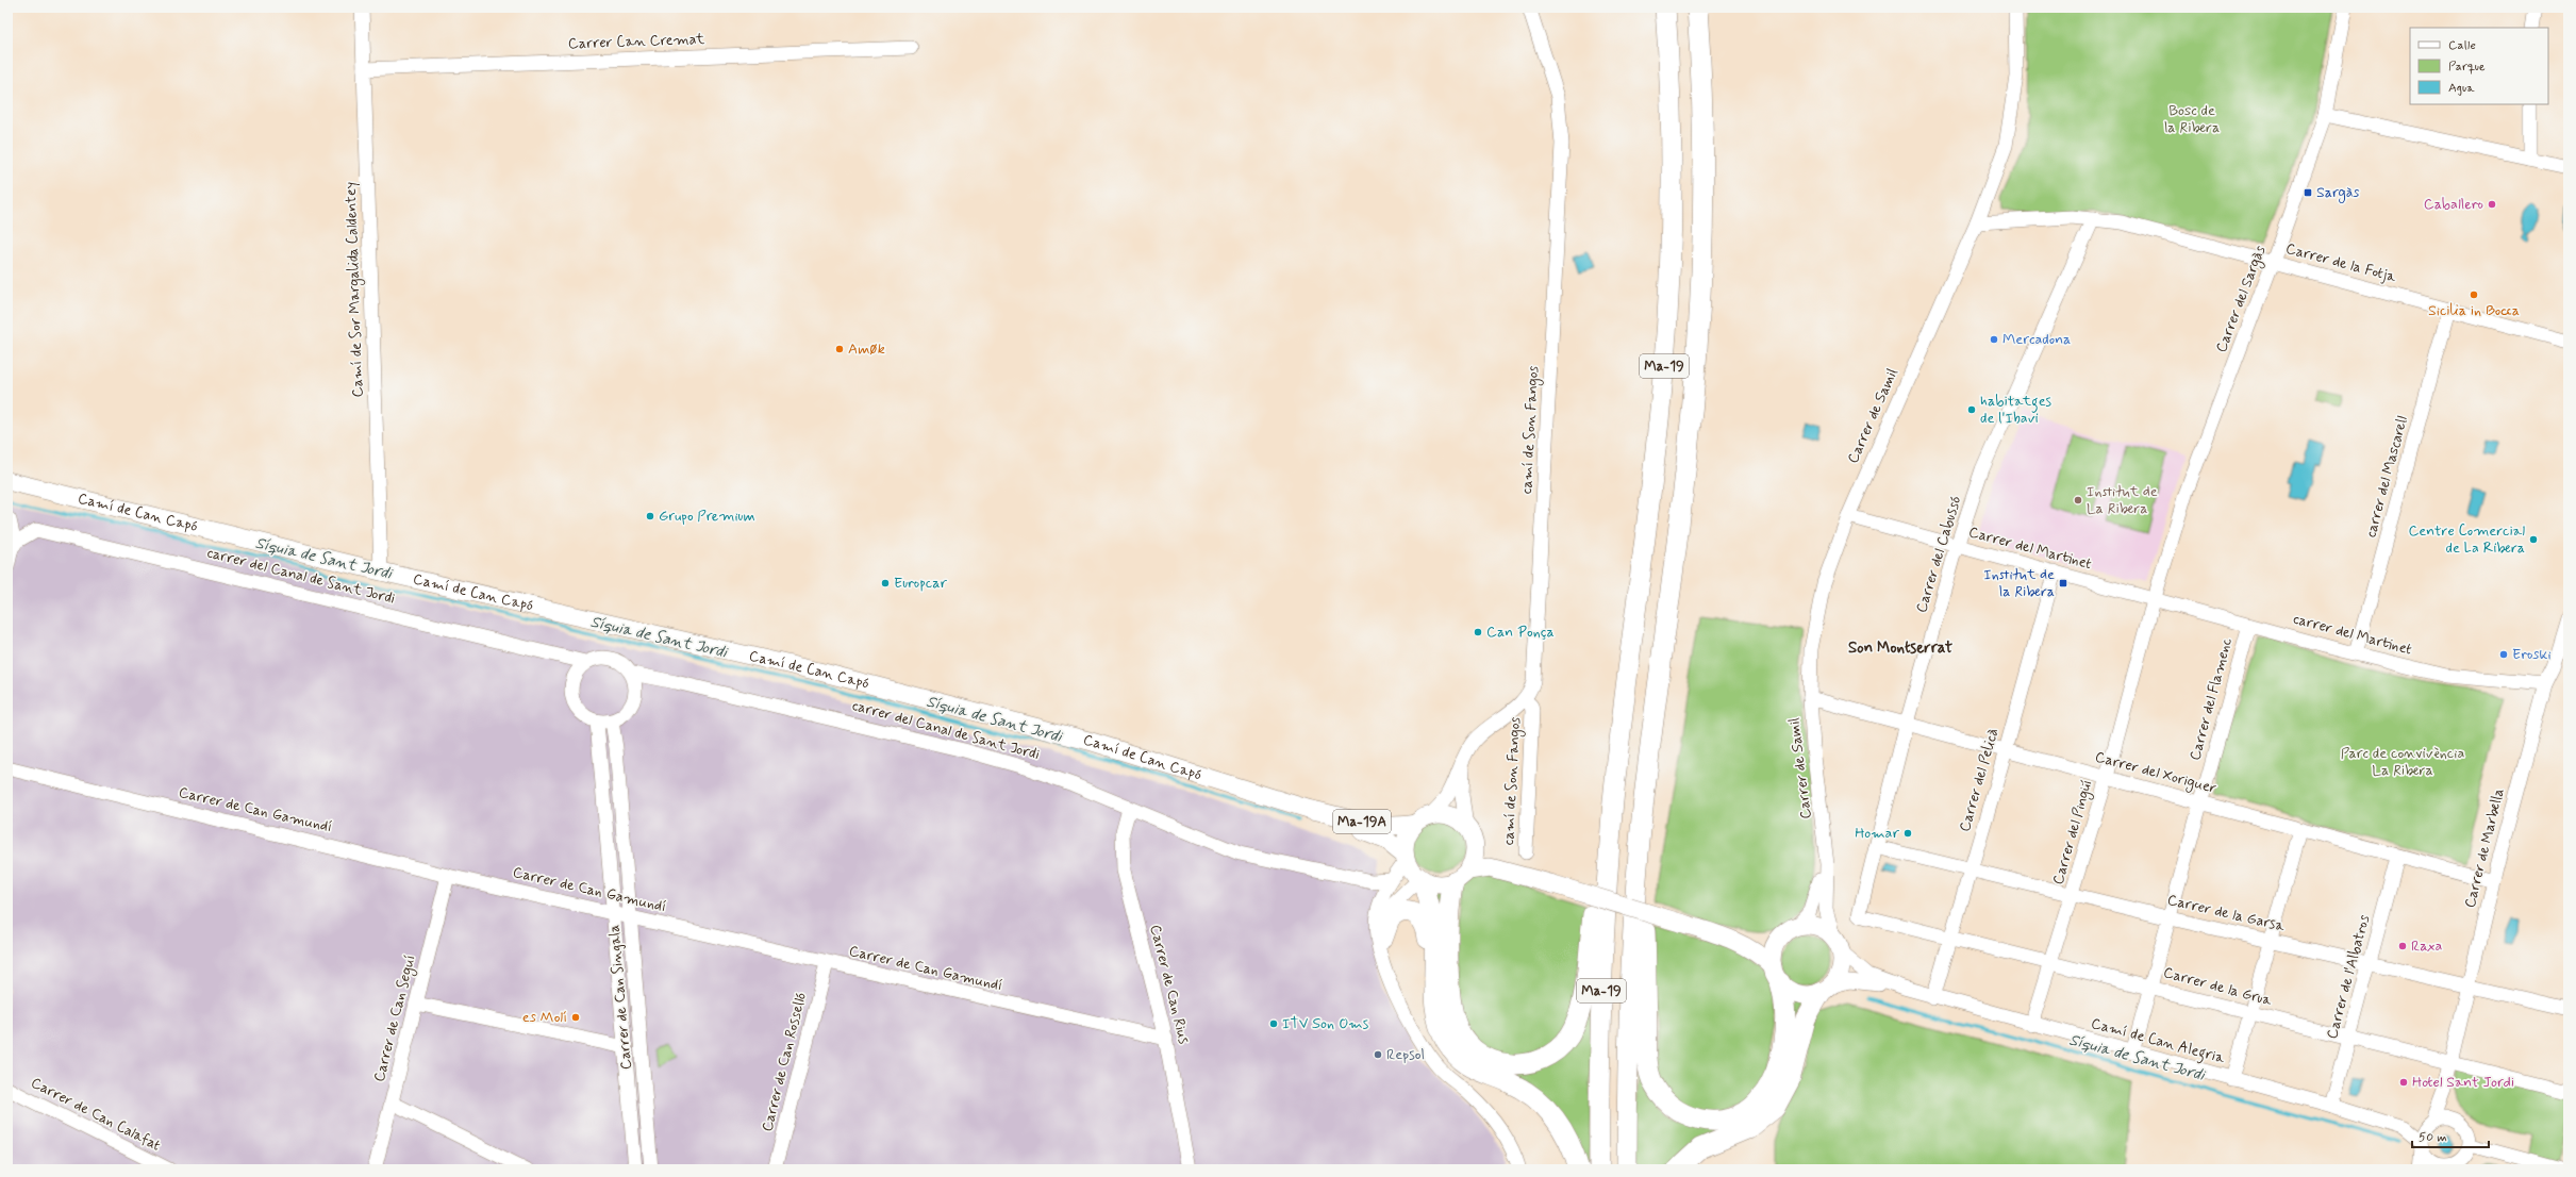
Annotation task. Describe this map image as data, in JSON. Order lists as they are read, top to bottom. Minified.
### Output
{"streets":{"highway":["Ma-19"],"main road":["Camí de Can Capó","Ma-19A"],"street":["Carrer Can Cremat","Carrer de la Fotja","Camí de Sor Margalida Caldentey","Carrer del Sargàs","Carrer de Samil","camí de Son Fangos","carrer del Mascarell","Carrer del Martinet","Carrer del Cabussó","carrer del Canal de Sant Jordi","carrer del Martinet","Carrer del Flamenc","Carrer del Xoriguer","Carrer del Pelicà","Carrer de Can Gamundí","Carrer del Pingüí","Carrer de Marbella","Carrer de la Garsa","Carrer de l'Albatros","Carrer de Can Rius","Carrer de la Grua","Carrer de Can Singala","Carrer de Can Seguí","Camí de Can Alegria","Carrer de Can Rosselló","Carrer de Can Calafat"]},"crossings":[["Carrer Can Cremat","Camí de Sor Margalida Caldentey"],["Carrer de la Fotja","Carrer del Sargàs"],["Carrer de la Fotja","Carrer de Samil"],["Carrer de la Fotja","carrer del Mascarell"],["Carrer de la Fotja","Carrer del Cabussó"],["Camí de Sor Margalida Caldentey","Camí de Can Capó"],["Carrer del Sargàs","Carrer del Martinet"],["Carrer del Sargàs","carrer del Martinet"],["Carrer del Sargàs","Carrer del Pingüí"],["Carrer de Samil","Carrer del Martinet"],["Carrer de Samil","Carrer del Xoriguer"],["Carrer de Samil","Camí de Can Alegria"],["carrer del Mascarell","carrer del Martinet"],["Carrer del Martinet","Carrer del Cabussó"],["Carrer del Martinet","carrer del Martinet"],["Carrer del Martinet","Carrer del Pelicà"],["Carrer del Martinet","Carrer del Pingüí"],["Carrer del Cabussó","Carrer del Xoriguer"],["Carrer del Cabussó","Carrer de la Garsa"],["Carrer del Cabussó","Carrer de la Grua"],["carrer del Canal de Sant Jordi","Carrer de Can Rius"],["carrer del Canal de Sant Jordi","Carrer de Can Singala"],["carrer del Martinet","Carrer del Flamenc"],["carrer del Martinet","Carrer del Pingüí"],["carrer del Martinet","Carrer de Marbella"],["Carrer del Flamenc","Carrer del Xoriguer"],["Carrer del Flamenc","Carrer de la Garsa"],["Carrer del Flamenc","Carrer de la Grua"],["Carrer del Flamenc","Camí de Can Alegria"],["Carrer del Xoriguer","Carrer del Pelicà"],["Carrer del Xoriguer","Carrer del Pingüí"],["Carrer del Xoriguer","Carrer de Marbella"],["Carrer del Xoriguer","Carrer de l'Albatros"],["Carrer del Pelicà","Carrer de la Garsa"],["Carrer del Pelicà","Carrer de la Grua"],["Carrer del Pelicà","Camí de Can Alegria"],["Carrer de Can Gamundí","Carrer de Can Rius"],["Carrer de Can Gamundí","Carrer de Can Singala"],["Carrer de Can Gamundí","Carrer de Can Seguí"],["Carrer de Can Gamundí","Carrer de Can Rosselló"],["Carrer del Pingüí","Carrer de la Garsa"],["Carrer del Pingüí","Carrer de la Grua"],["Carrer del Pingüí","Camí de Can Alegria"],["Carrer de Marbella","Carrer de la Garsa"],["Carrer de Marbella","Carrer de la Grua"],["Carrer de la Garsa","Carrer de l'Albatros"],["Carrer de l'Albatros","Carrer de la Grua"],["Carrer de l'Albatros","Camí de Can Alegria"]],"districts":["Son Montserrat"],"water":["Síquia de Sant Jordi"],"parks":["Bosc de la Ribera","Parc de convivència La Ribera"],"places":{"transit":["Sargàs","Institut de la Ribera"],"other":["Caballero","Sicilia in Bocca","Mercadona","Amøk","habitatges de l'Ibavi","Institut de La Ribera","Grupo Premium","Centre Comercial de La Ribera","Europcar","Can Ponça","Eroski","Homar","Raxa","es Molí","ITV Son Oms","Repsol","Hotel Sant Jordi"]},"legend":["Calle","Parque","Agua"],"scale_bar":"50 m"}
